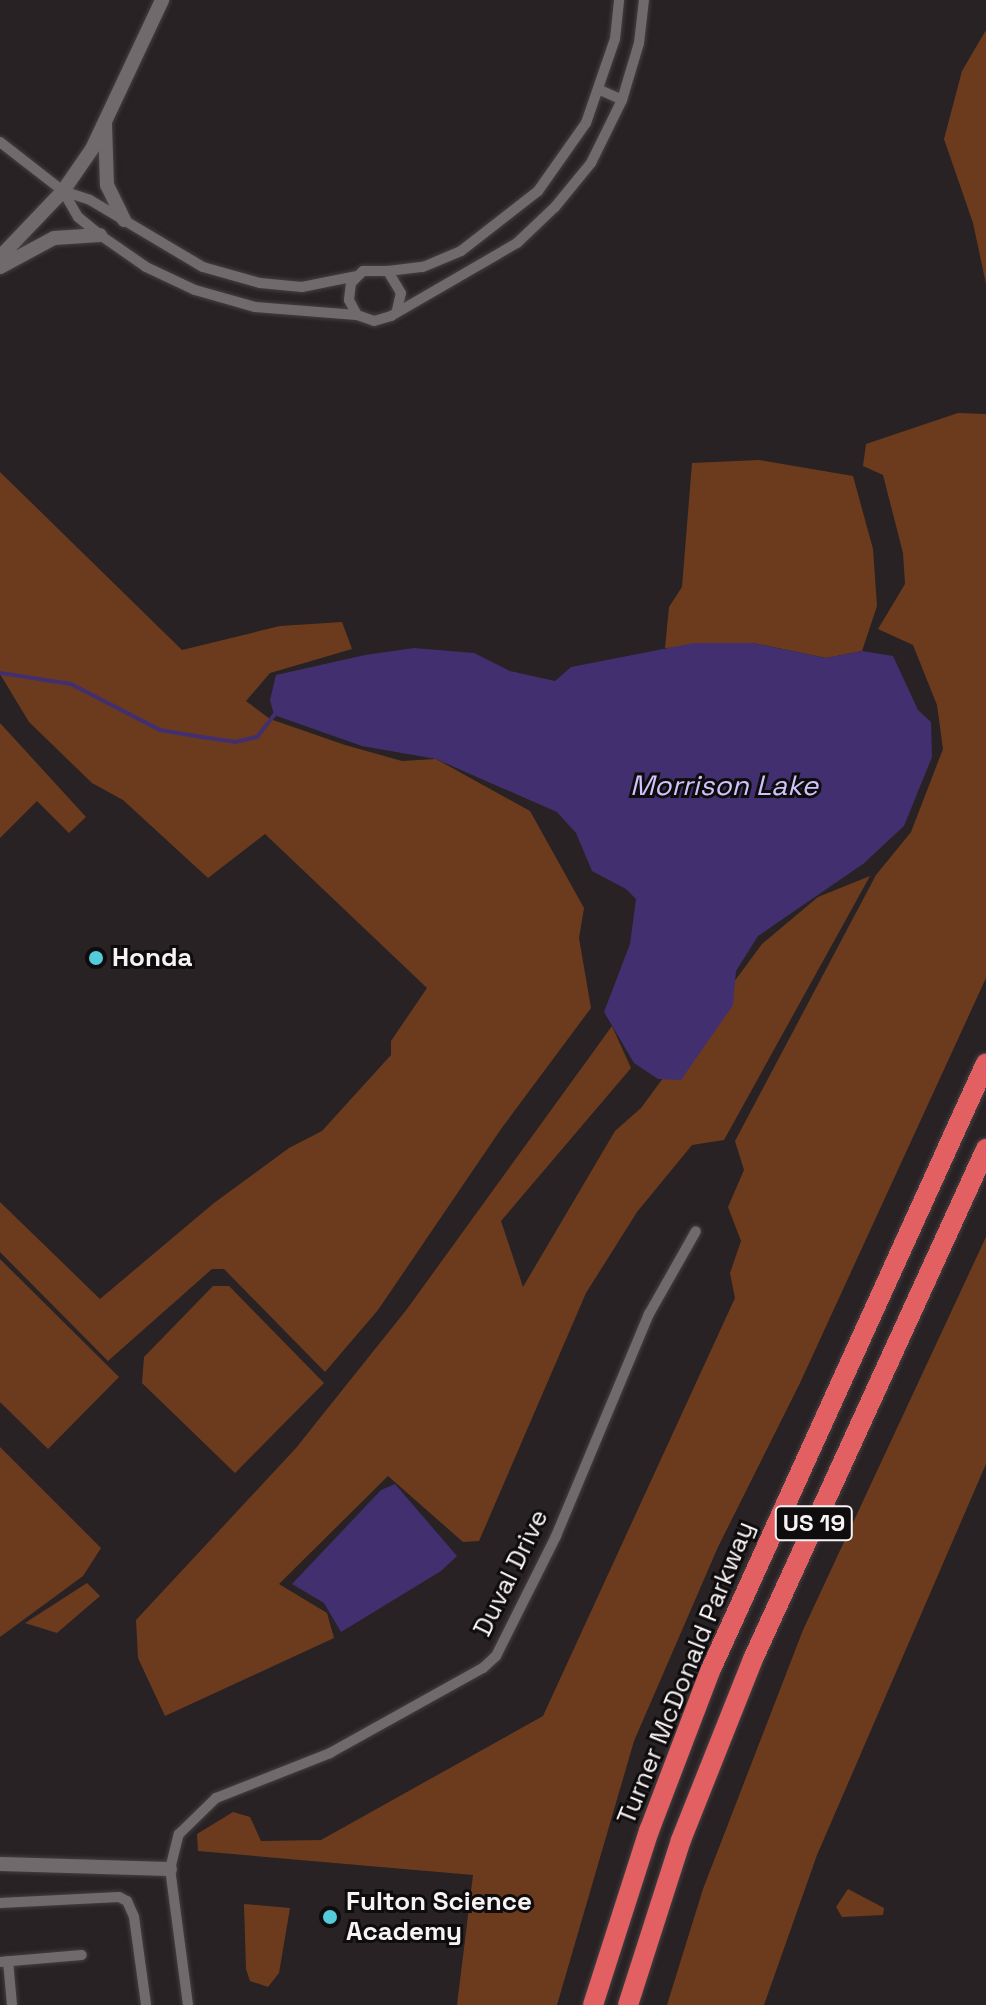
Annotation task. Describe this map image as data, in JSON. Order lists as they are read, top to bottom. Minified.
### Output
{"streets":{"highway":["US 19","Turner McDonald Parkway"],"street":["Duval Drive"]},"water":["Morrison Lake"],"places":["Honda","Fulton Science Academy"]}
